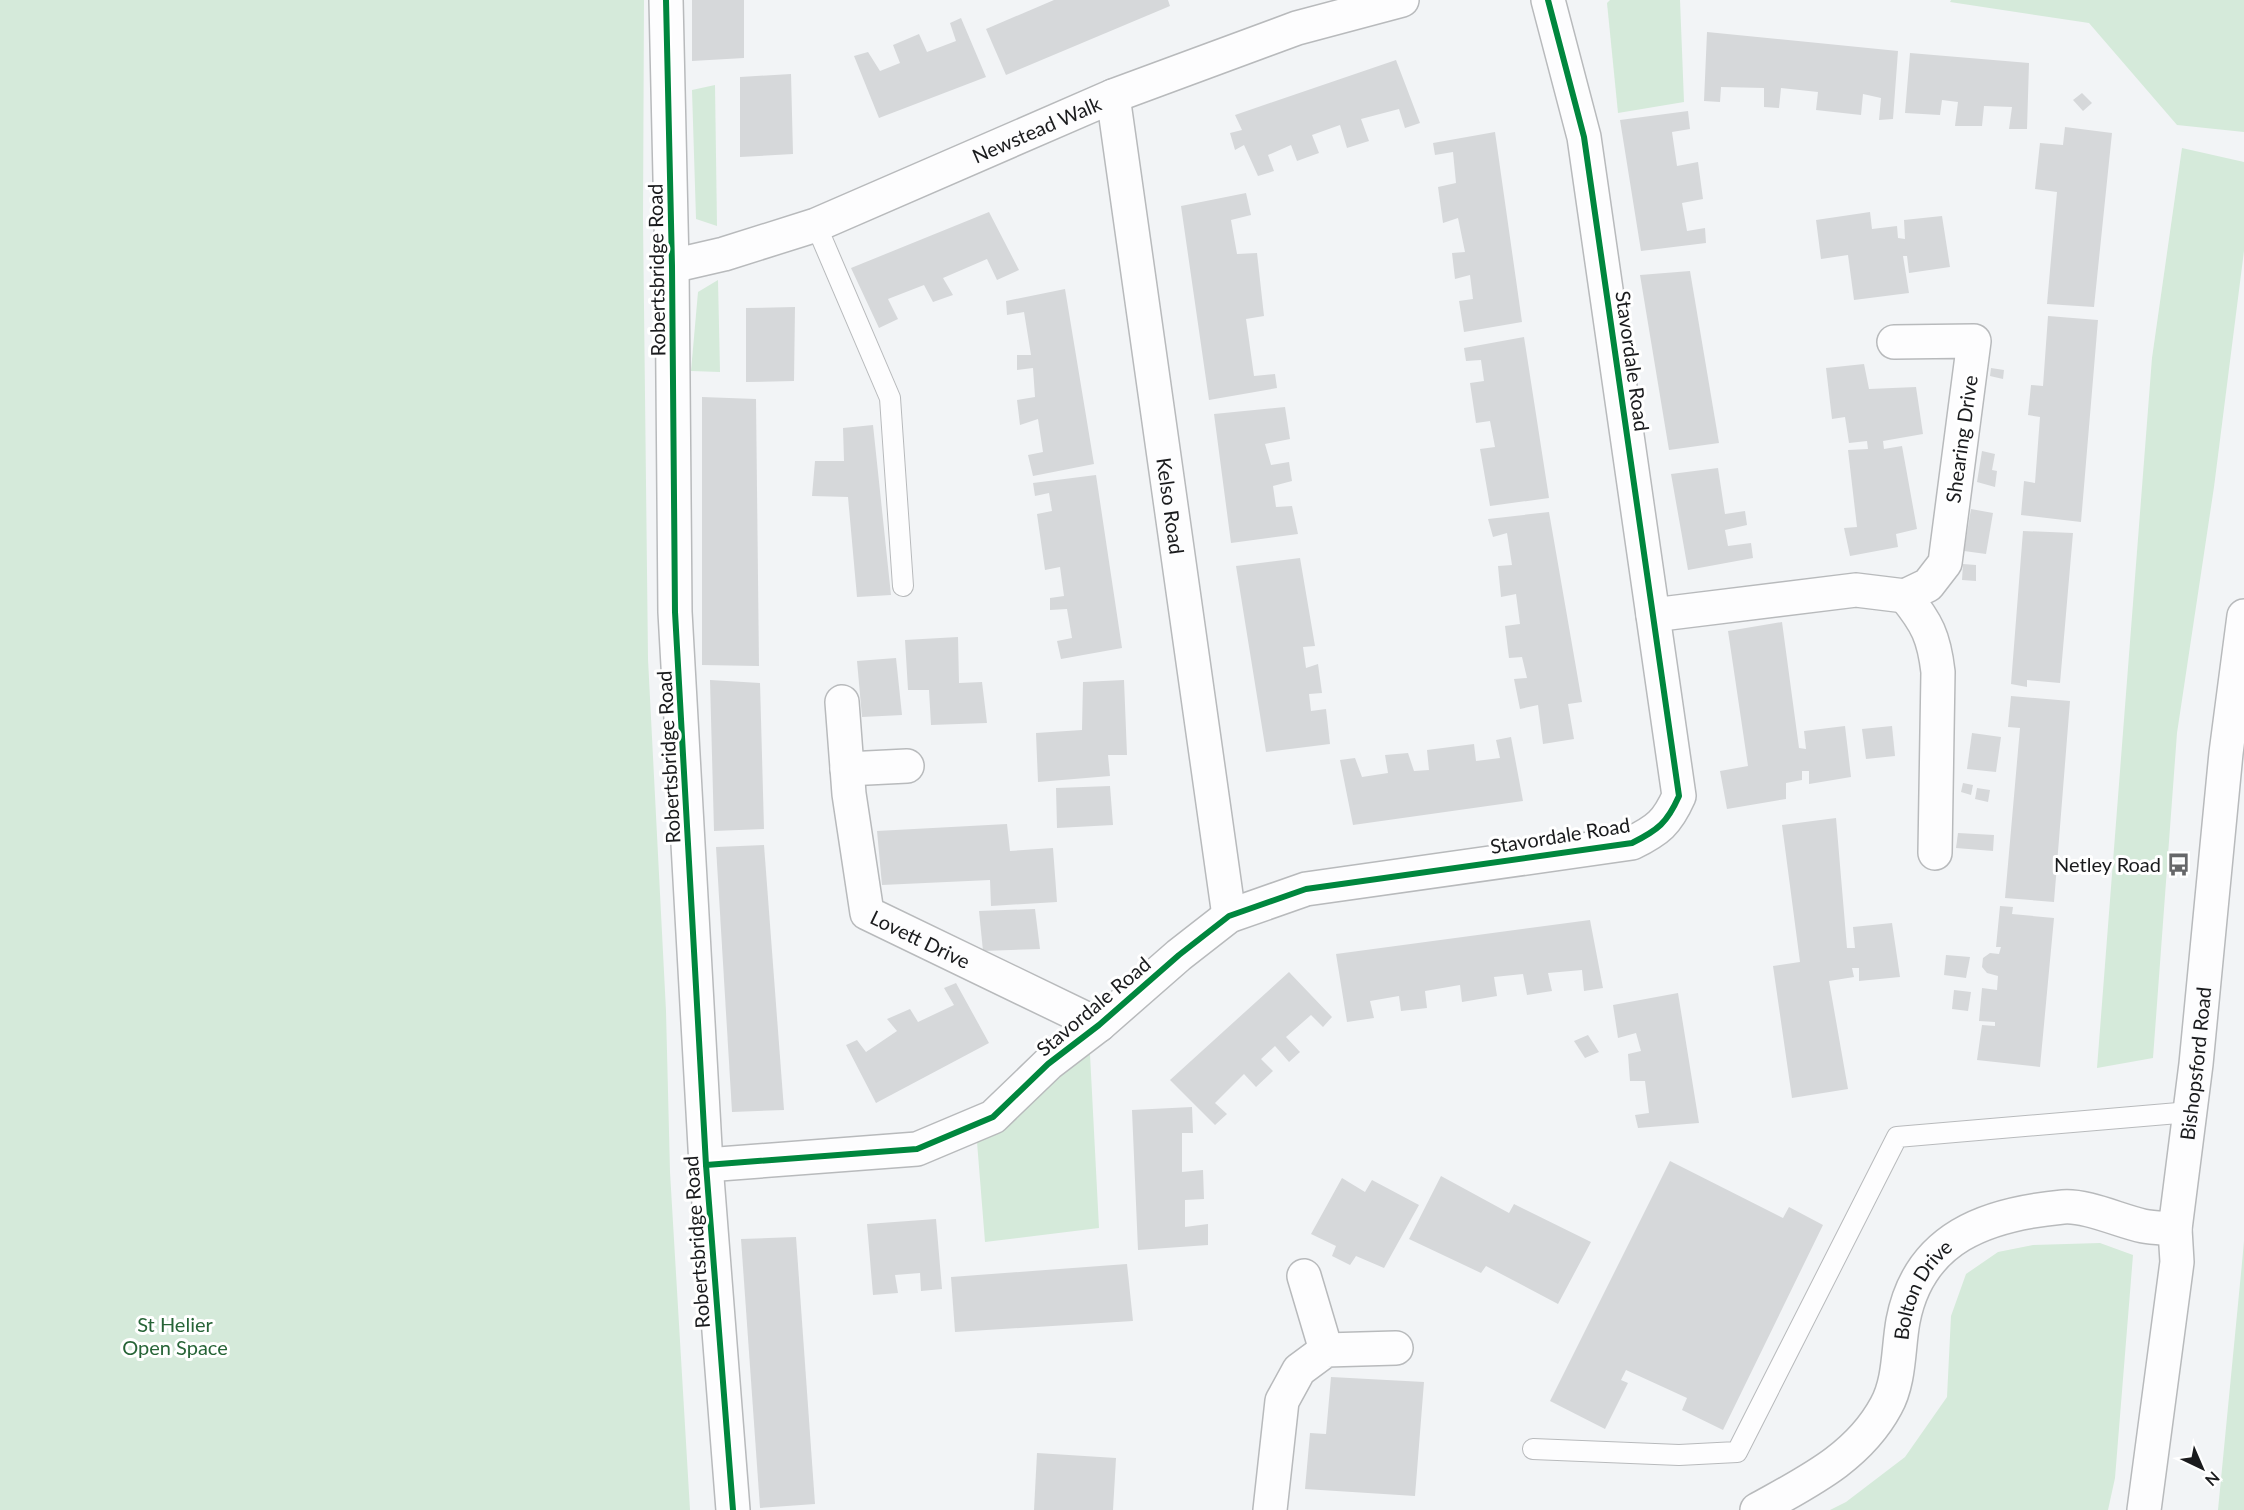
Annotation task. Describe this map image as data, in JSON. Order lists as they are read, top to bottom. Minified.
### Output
{"streets":{"street":["Newstead Walk","Robertsbridge Road","Stavordale Road","Shearing Drive","Kelso Road","Lovett Drive","Bishopsford Road","Bolton Drive"]},"crossings":[["Newstead Walk","Robertsbridge Road"],["Newstead Walk","Kelso Road"],["Robertsbridge Road","Stavordale Road"],["Stavordale Road","Kelso Road"],["Stavordale Road","Lovett Drive"],["Bishopsford Road","Bolton Drive"]],"parks":["St Helier Open Space"],"places":{"bus stop":["Netley Road"]},"north":"bottom right"}
